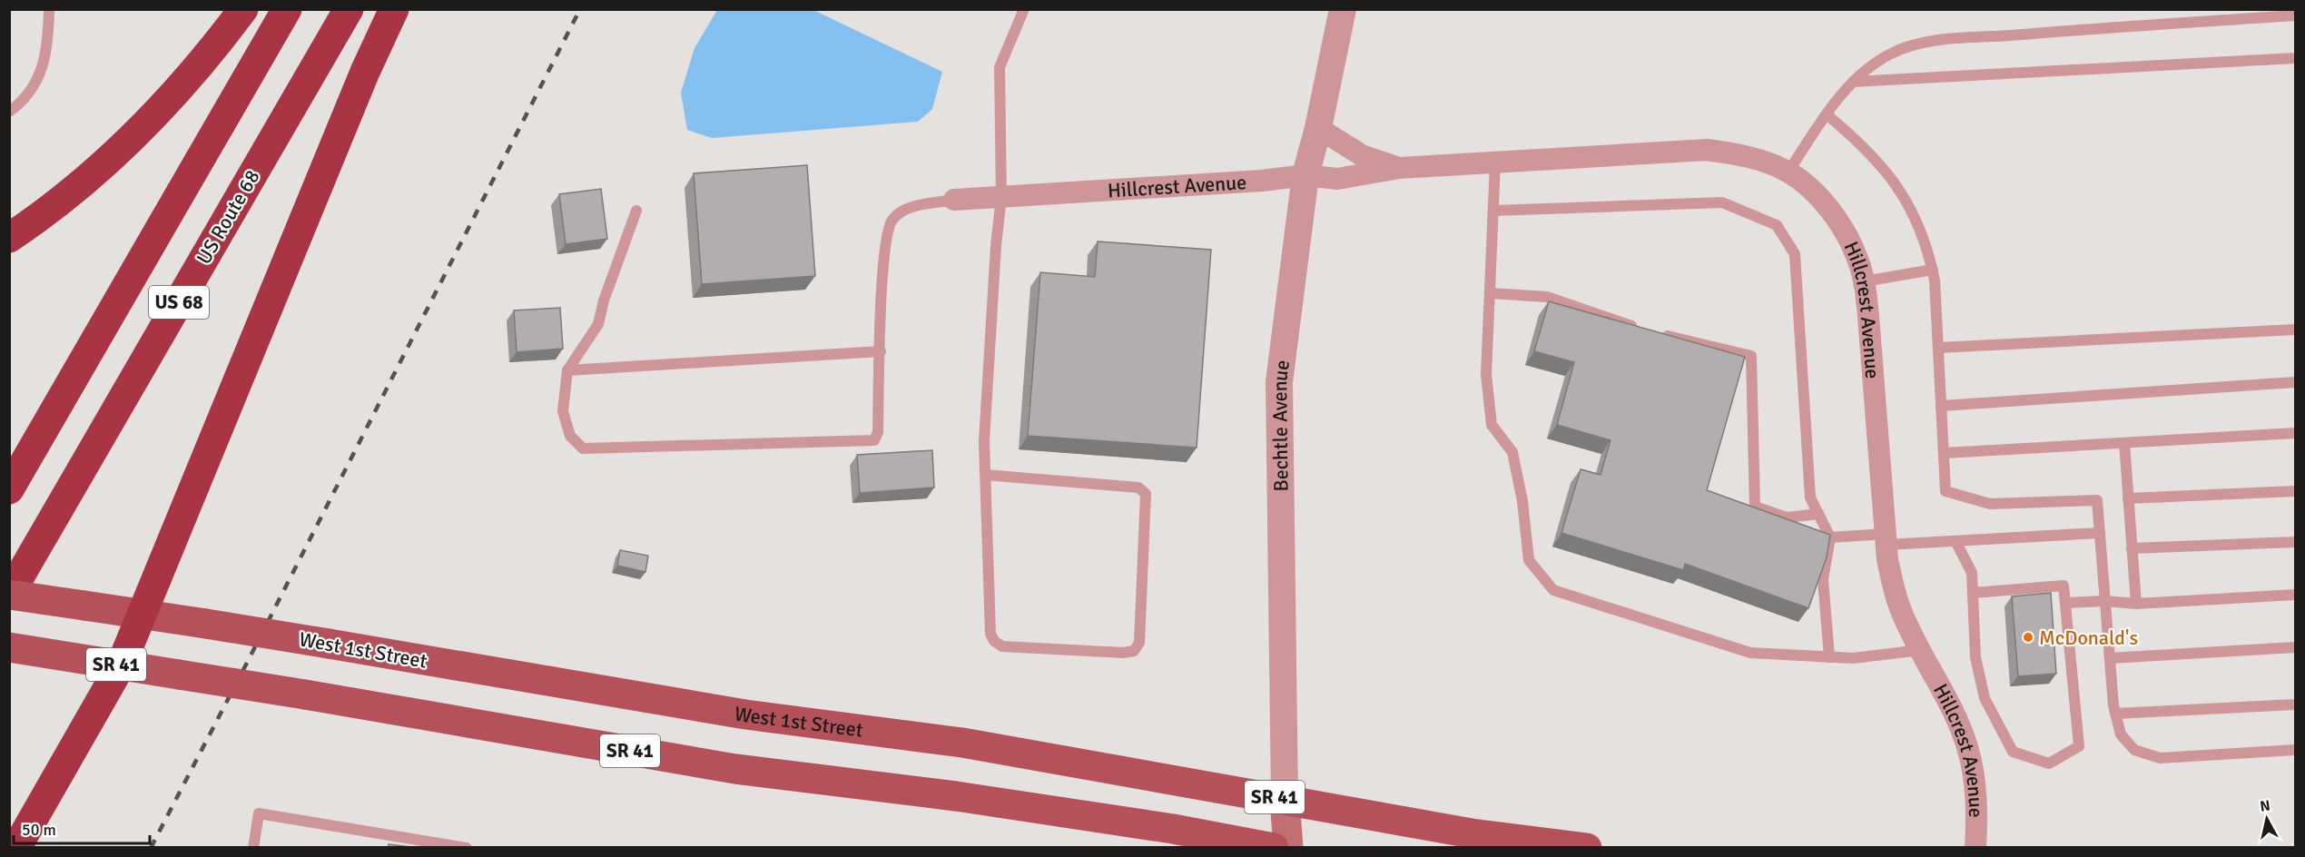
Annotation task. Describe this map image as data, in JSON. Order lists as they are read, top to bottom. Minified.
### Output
{"streets":{"highway":["US Route 68","US 68"],"main road":["Bechtle Avenue","West 1st Street","SR 41"],"street":["Hillcrest Avenue"]},"crossings":[["Hillcrest Avenue","Bechtle Avenue"],["US Route 68","West 1st Street"],["Bechtle Avenue","West 1st Street"]],"places":["McDonald's"],"scale_bar":"50 m","north":"top"}
